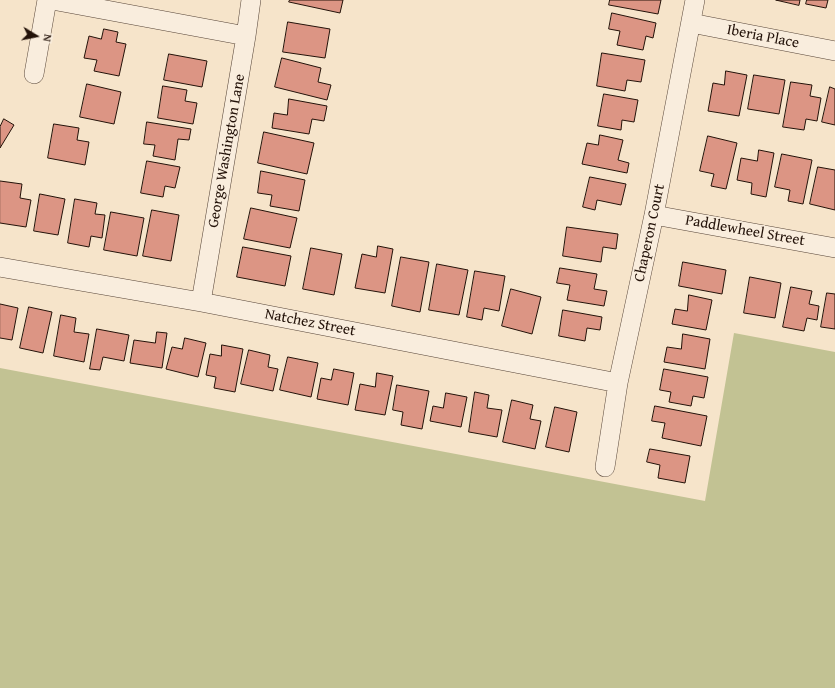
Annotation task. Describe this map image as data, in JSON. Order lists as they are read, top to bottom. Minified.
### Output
{"streets":{"street":["Iberia Place","George Washington Lane","Paddlewheel Street","Chaperon Court","Natchez Street"]},"crossings":[["Iberia Place","Chaperon Court"],["George Washington Lane","Natchez Street"],["Paddlewheel Street","Chaperon Court"],["Chaperon Court","Natchez Street"]],"north":"right"}
